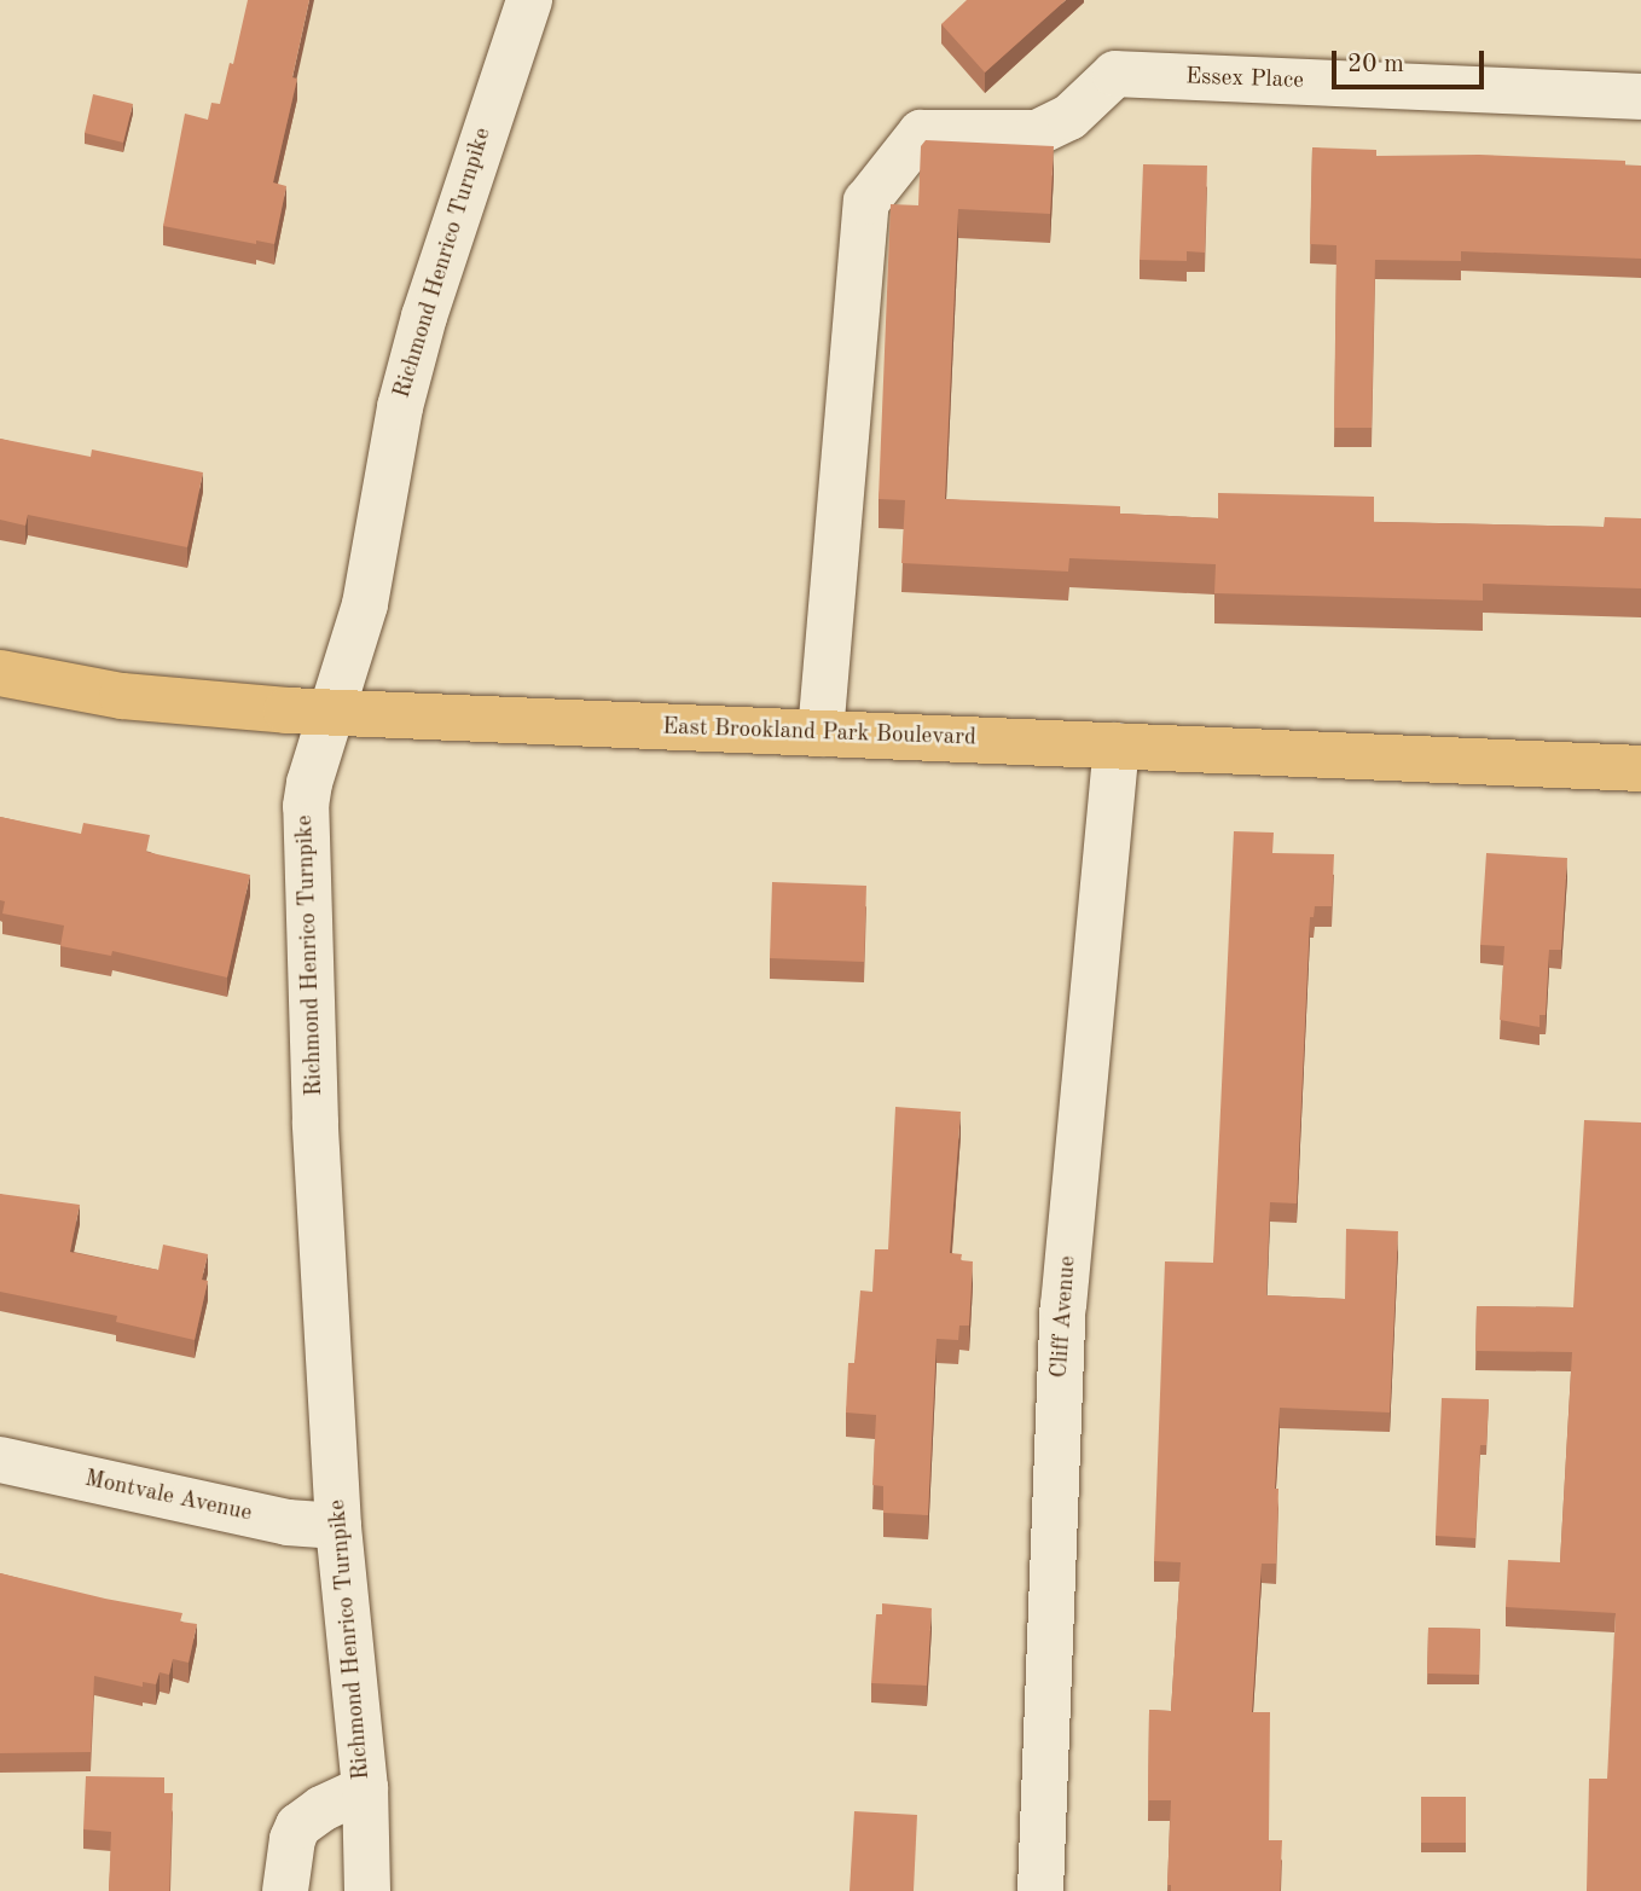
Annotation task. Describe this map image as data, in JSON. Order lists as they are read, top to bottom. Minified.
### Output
{"streets":{"main road":["East Brookland Park Boulevard"],"street":["Essex Place","Richmond Henrico Turnpike","Cliff Avenue","Montvale Avenue"]},"crossings":[["Essex Place","East Brookland Park Boulevard"],["Richmond Henrico Turnpike","East Brookland Park Boulevard"],["Richmond Henrico Turnpike","Montvale Avenue"],["East Brookland Park Boulevard","Cliff Avenue"]],"scale_bar":"20 m"}
